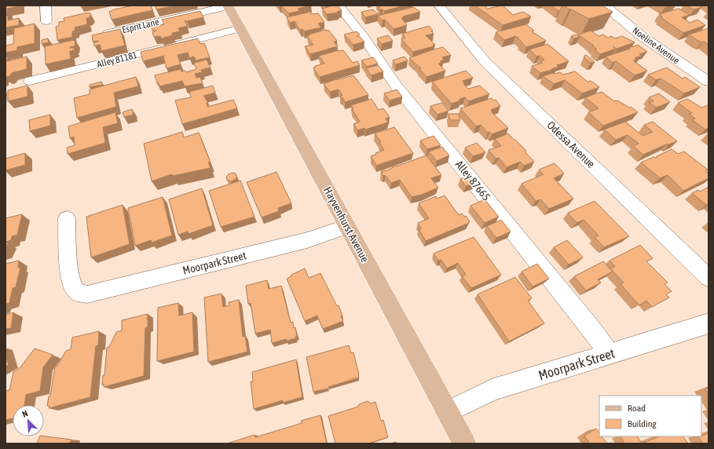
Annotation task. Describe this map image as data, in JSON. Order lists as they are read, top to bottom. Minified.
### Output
{"streets":{"main road":["Hayvenhurst Avenue"],"street":["Esprit Lane","Noeline Avenue","Alley 81181","Odessa Avenue","Alley 87665","Moorpark Street"]},"crossings":[["Esprit Lane","Hayvenhurst Avenue"],["Alley 81181","Hayvenhurst Avenue"],["Alley 87665","Moorpark Street"],["Hayvenhurst Avenue","Moorpark Street"]],"legend":["Road","Building"],"north":"top left"}
